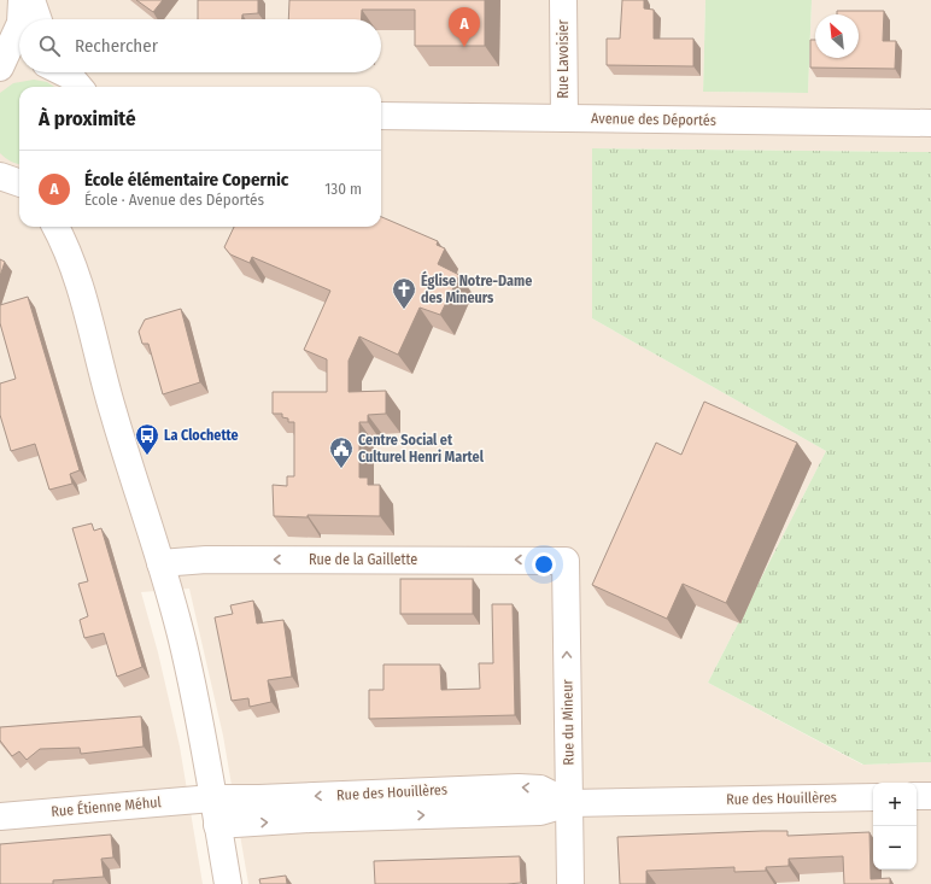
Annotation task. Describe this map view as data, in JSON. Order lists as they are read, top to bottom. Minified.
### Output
{"streets":{"street":["Rue Lavoisier","Avenue des Déportés","Rue de la Gaillette","Rue du Mineur","Rue des Houillères","Rue Étienne Méhul"]},"crossings":[["Rue Lavoisier","Avenue des Déportés"],["Rue de la Gaillette","Rue du Mineur"],["Rue du Mineur","Rue des Houillères"],["Rue des Houillères","Rue Étienne Méhul"]],"one_way":["Rue de la Gaillette","Rue du Mineur"],"places":{"church":["Église Notre-Dame des Mineurs"],"bus stop":["La Clochette"],"public building":["Centre Social et Culturel Henri Martel"]},"north":"top left","page":{"pins":"A","search":"Rechercher","heading":"À proximité","list":[{"mark":"A","name":"École élémentaire Copernic","note":"École · Avenue des Déportés","value":"130 m"}],"map_buttons":["+","−"]}}
